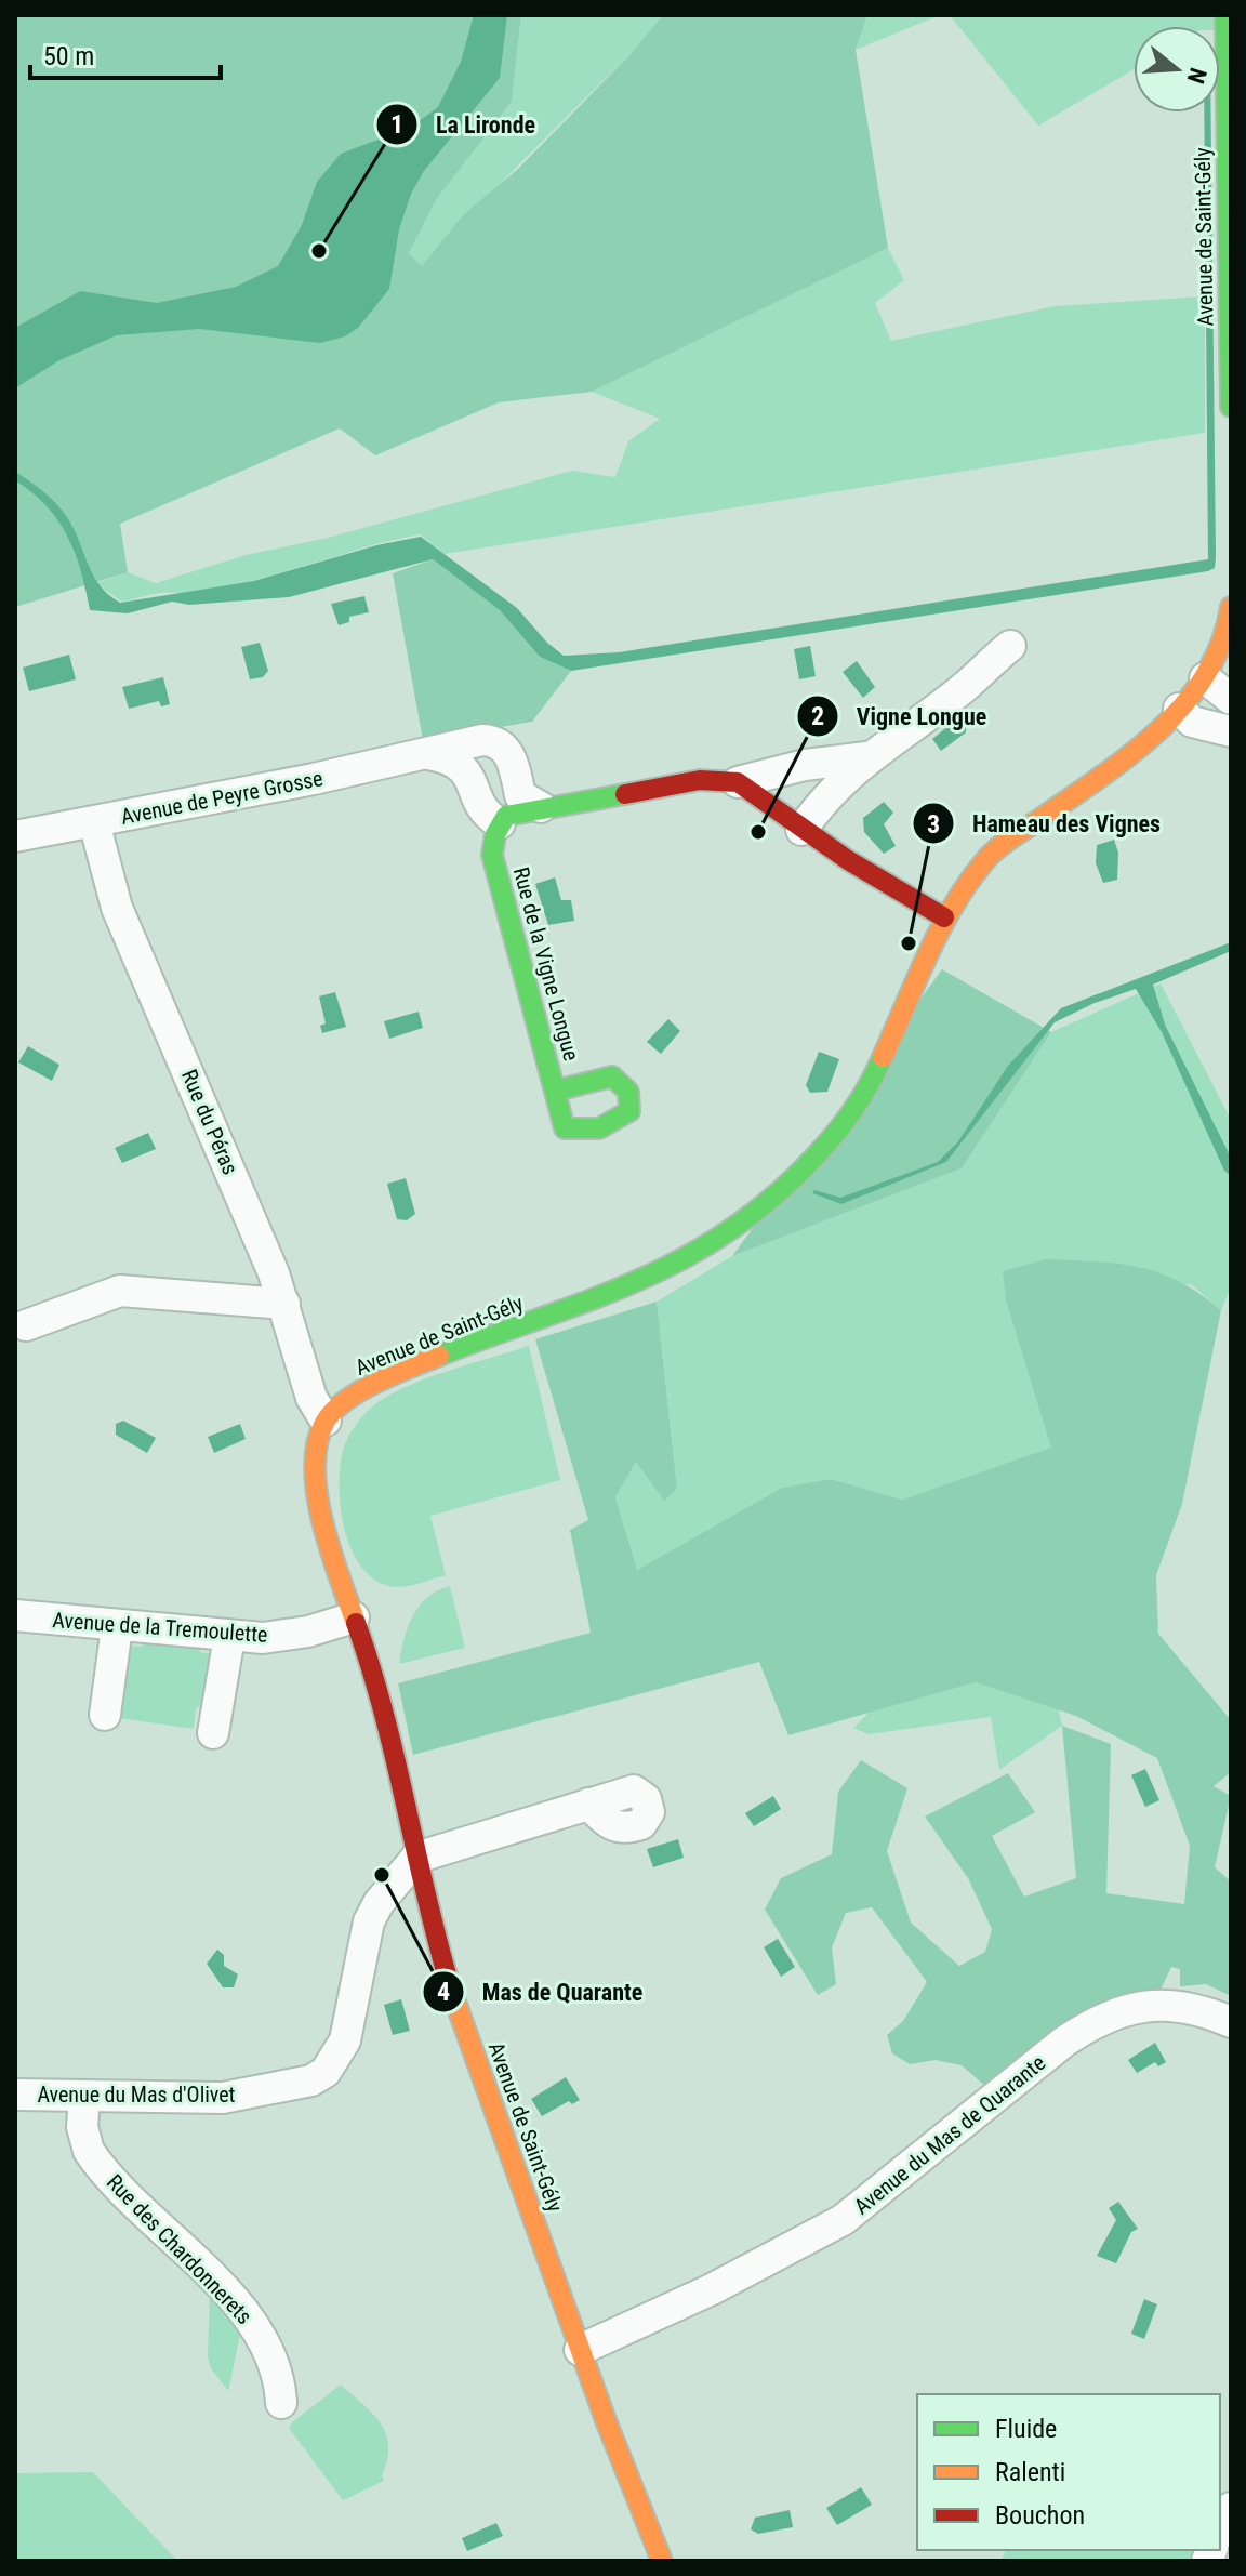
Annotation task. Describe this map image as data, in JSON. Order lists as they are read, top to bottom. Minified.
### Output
{"streets":{"street":["Avenue de Saint-Gély","Avenue de Peyre Grosse","Rue de la Vigne Longue","Rue du Péras","Avenue de la Tremoulette","Avenue du Mas d'Olivet","Avenue du Mas de Quarante","Rue des Chardonnerets"]},"crossings":[["Avenue de Saint-Gély","Rue du Péras"],["Avenue de Saint-Gély","Avenue de la Tremoulette"],["Avenue de Saint-Gély","Avenue du Mas d'Olivet"],["Avenue de Saint-Gély","Avenue du Mas de Quarante"],["Avenue de Peyre Grosse","Rue du Péras"],["Avenue du Mas d'Olivet","Rue des Chardonnerets"]],"places":["La Lironde","Vigne Longue","Hameau des Vignes","Mas de Quarante"],"legend":["Fluide","Ralenti","Bouchon"],"scale_bar":"50 m","north":"right"}
